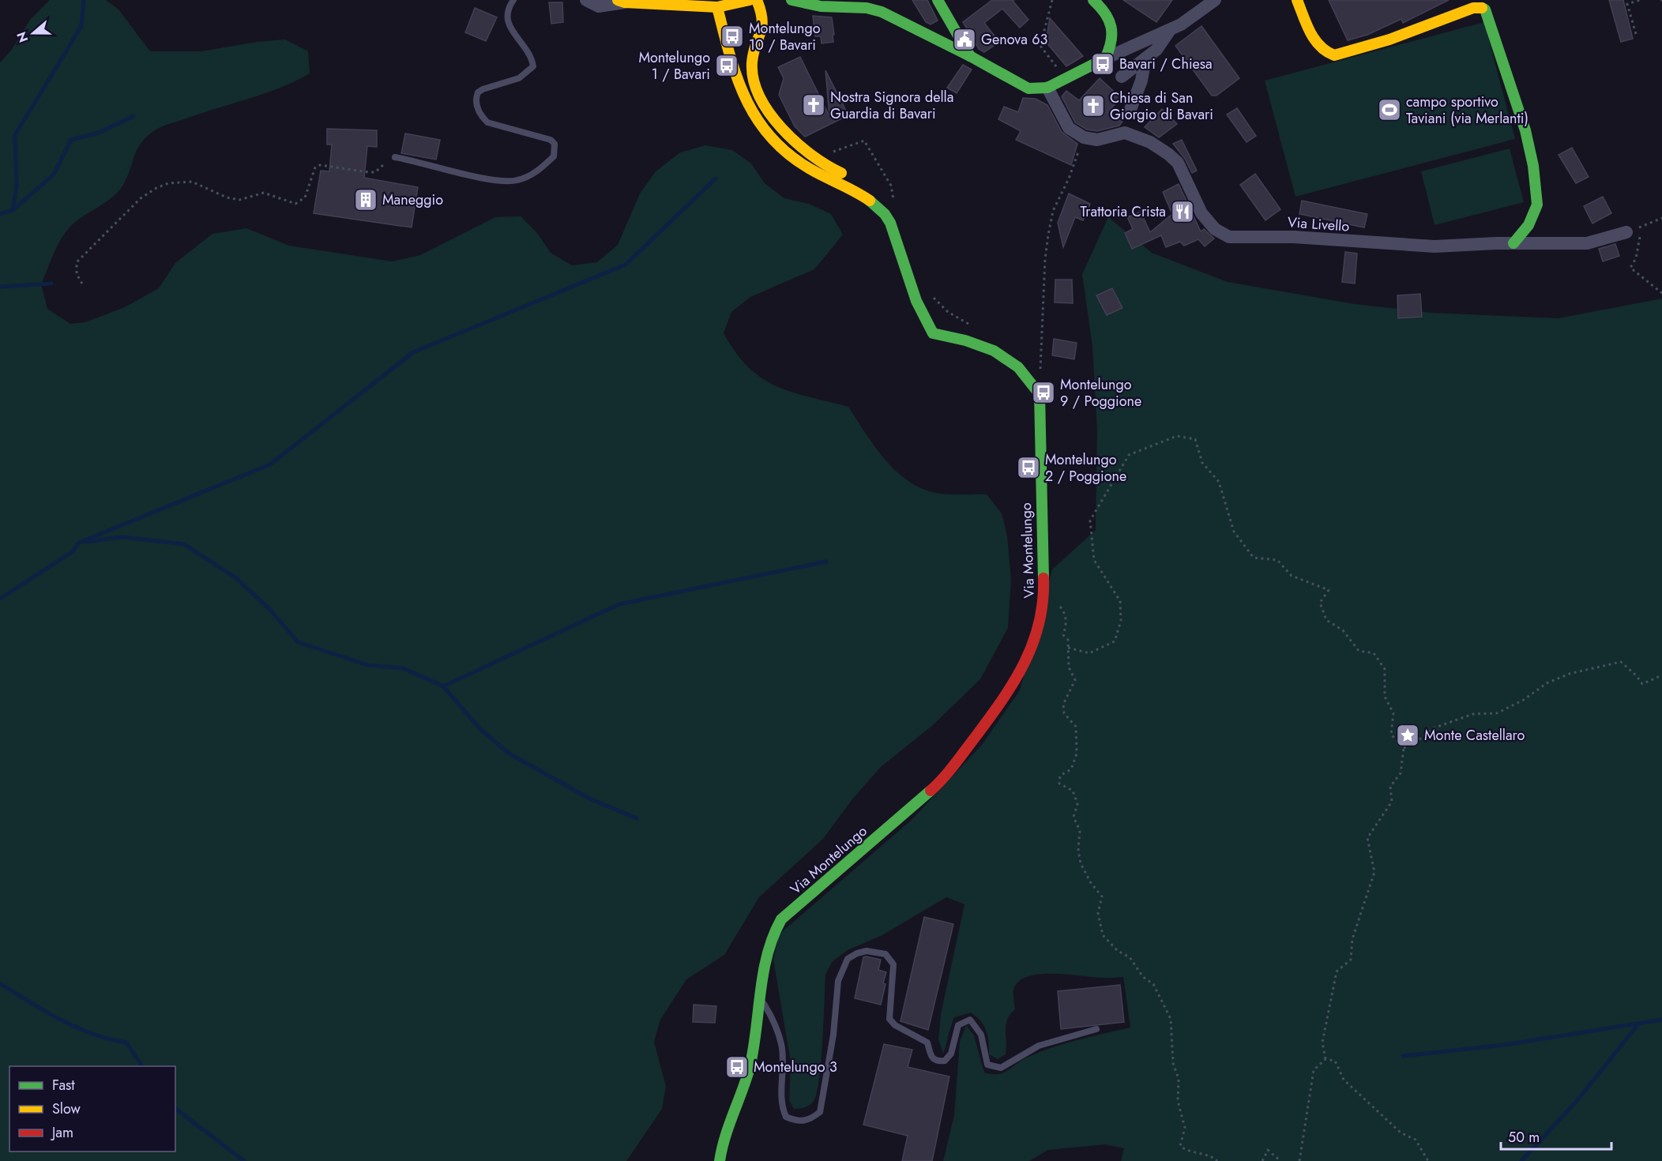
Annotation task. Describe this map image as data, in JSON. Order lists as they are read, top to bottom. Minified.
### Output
{"streets":{"street":["Via Livello","Via Montelungo"]},"places":{"bus stop":["Montelungo 10 / Bavari","Bavari / Chiesa","Montelungo 1 / Bavari","Montelungo 9 / Poggione","Montelungo 2 / Poggione","Montelungo 3"],"public building":["Genova 63"],"church":["Nostra Signora della Guardia di Bavari","Chiesa di San Giorgio di Bavari"],"sports":["campo sportivo Taviani (via Merlanti)"],"building":["Maneggio"],"restaurant":["Trattoria Crista"],"place":["Monte Castellaro"]},"legend":["Fast","Slow","Jam"],"scale_bar":"50 m","north":"left"}
